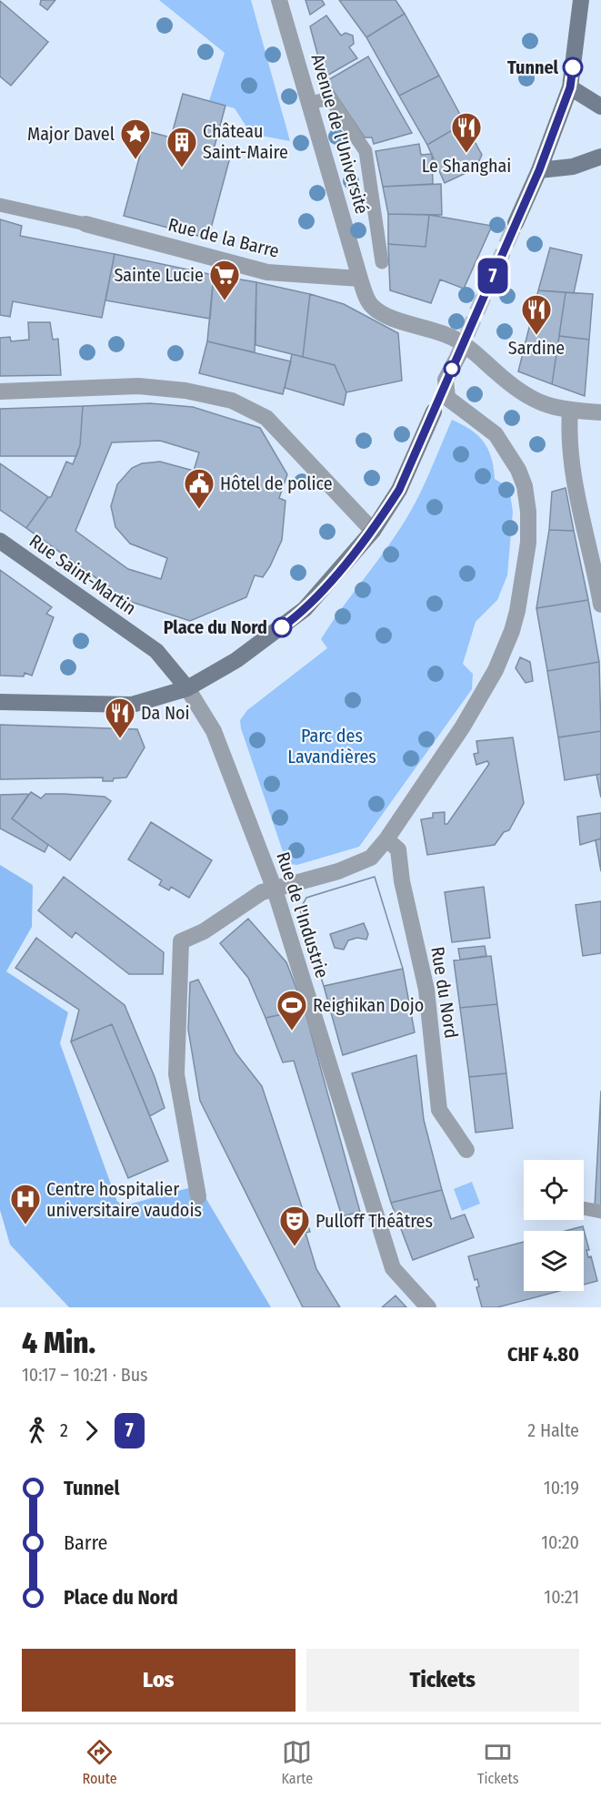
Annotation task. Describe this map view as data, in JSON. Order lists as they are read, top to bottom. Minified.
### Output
{"streets":{"main road":["Rue Saint-Martin"],"street":["Avenue de l'Université","Rue de la Barre","Rue de l'Industrie","Rue du Nord"]},"crossings":[["Avenue de l'Université","Rue de la Barre"],["Rue Saint-Martin","Rue de l'Industrie"]],"parks":["Parc des Lavandières"],"places":{"other":["Tunnel","Place du Nord"],"restaurant":["Le Shanghai","Sardine","Da Noi"],"place":["Major Davel"],"building":["Château Saint-Maire"],"supermarket":["Sainte Lucie"],"public building":["Hôtel de police"],"sports":["Reighikan Dojo"],"hospital":["Centre hospitalier universitaire vaudois"],"theatre":["Pulloff Théâtres"]},"lines":["bus line 7"],"page":{"on_map":"7","heading":["4 Min.","10:17 – 10:21 · Bus","CHF 4.80"],"legs":["2","7","2 Halte"],"list":[{"name":"Tunnel","value":"10:19"},{"name":"Barre","value":"10:20"},{"name":"Place du Nord","value":"10:21"}],"buttons":["Los","Tickets"],"tabs":["Route","Karte","Tickets"]}}
